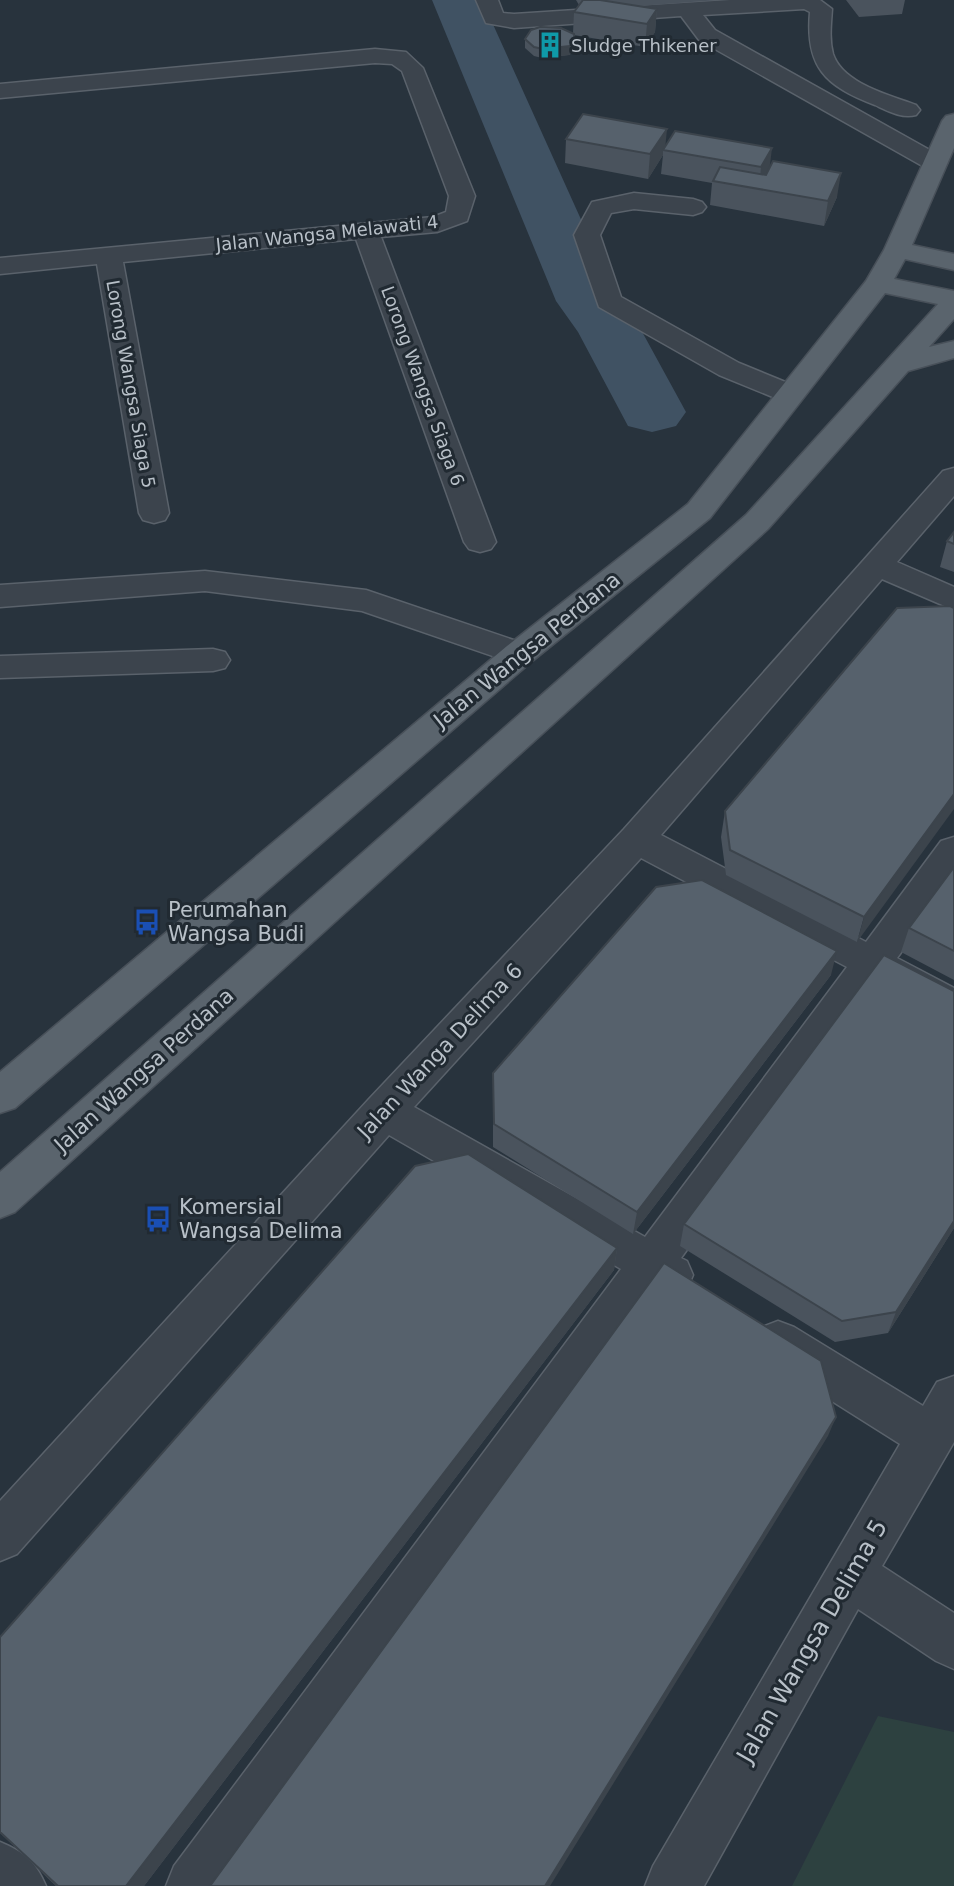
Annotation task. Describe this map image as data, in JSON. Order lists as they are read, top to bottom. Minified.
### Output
{"streets":{"main road":["Jalan Wangsa Perdana"],"street":["Jalan Wangsa Melawati 4","Lorong Wangsa Siaga 5","Lorong Wangsa Siaga 6","Jalan Wanga Delima 6","Jalan Wangsa Delima 5"]},"crossings":[["Jalan Wangsa Melawati 4","Lorong Wangsa Siaga 5"],["Jalan Wangsa Melawati 4","Lorong Wangsa Siaga 6"]],"places":{"building":["Sludge Thikener"],"bus stop":["Perumahan Wangsa Budi","Komersial Wangsa Delima"]}}
